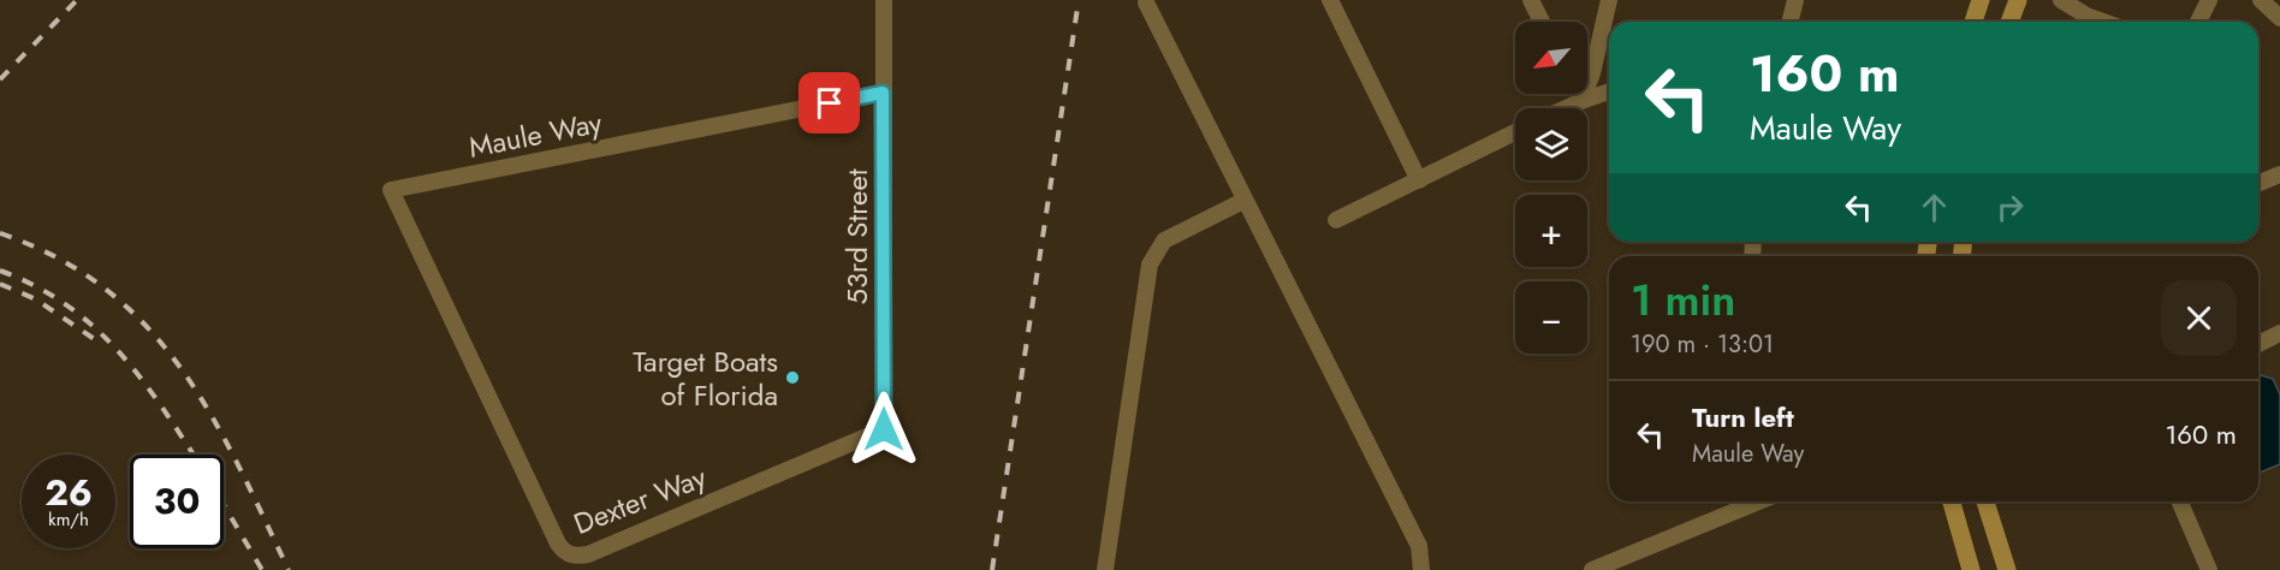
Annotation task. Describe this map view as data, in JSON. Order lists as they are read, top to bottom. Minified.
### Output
{"streets":{"street":["Maule Way","53rd Street","Dexter Way"]},"crossings":[["Maule Way","53rd Street"],["Maule Way","Dexter Way"],["53rd Street","Dexter Way"]],"places":["Target Boats of Florida"],"north":"bottom left","page":{"map_buttons":["+","−"],"turn":["160 m","Maule Way"],"heading":["1 min","190 m · 13:01"],"list":[{"name":"Turn left","note":"Maule Way","value":"160 m"}],"speed":"26 km/h","limit":"30"}}
